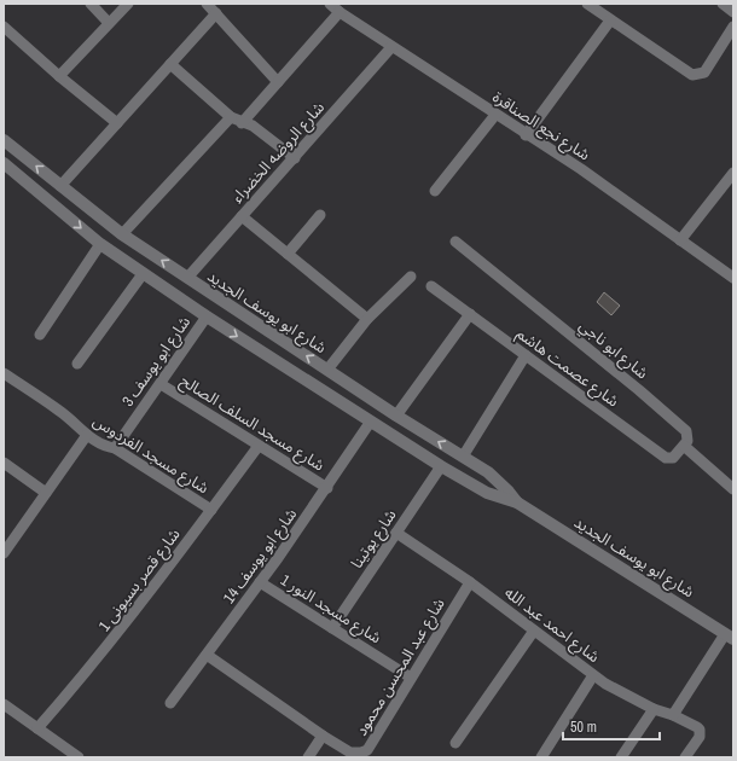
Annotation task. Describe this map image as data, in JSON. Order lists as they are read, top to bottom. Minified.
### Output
{"streets":{"street":["شارع نجع الصناقرة","شارع الروضه الخضراء","شارع ابو يوسف الجديد","شارع ابو ناجي","شارع ابو يوسف 3","شارع عصمت هاشم","شارع مسجد السلف الصالح","شارع مسجد الفردوس","شارع يوتينا","شارع ابو يوسف 14","شارع قصر بسيونى 1","شارع مسجد النور 1","شارع احمد عبد الله","شارع عبد المحسن محمود"]},"crossings":[["شارع نجع الصناقرة","شارع الروضه الخضراء"],["شارع الروضه الخضراء","شارع ابو يوسف الجديد"],["شارع ابو يوسف الجديد","شارع ابو يوسف 3"],["شارع ابو يوسف الجديد","شارع يوتينا"],["شارع ابو يوسف الجديد","شارع ابو يوسف 14"],["شارع ابو ناجي","شارع عصمت هاشم"],["شارع ابو يوسف 3","شارع مسجد السلف الصالح"],["شارع ابو يوسف 3","شارع مسجد الفردوس"],["شارع مسجد السلف الصالح","شارع ابو يوسف 14"],["شارع مسجد السلف الصالح","شارع قصر بسيونى 1"],["شارع مسجد الفردوس","شارع قصر بسيونى 1"],["شارع يوتينا","شارع مسجد النور 1"],["شارع يوتينا","شارع احمد عبد الله"],["شارع ابو يوسف 14","شارع مسجد النور 1"],["شارع مسجد النور 1","شارع عبد المحسن محمود"],["شارع احمد عبد الله","شارع عبد المحسن محمود"]],"scale_bar":"50 m"}
